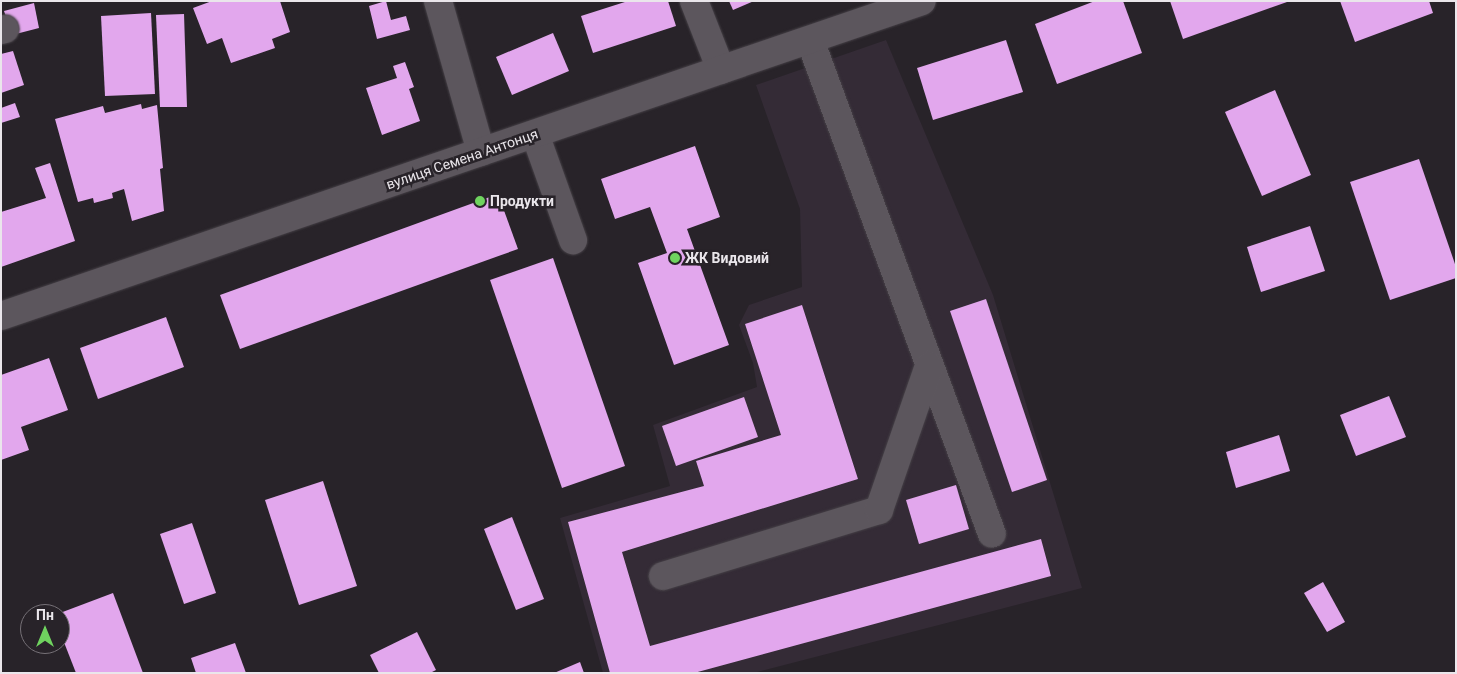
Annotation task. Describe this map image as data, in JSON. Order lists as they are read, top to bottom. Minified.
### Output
{"streets":{"street":["вулиця Семена Антонця"]},"places":["Продукти","ЖК Видовий"],"north":"top"}
